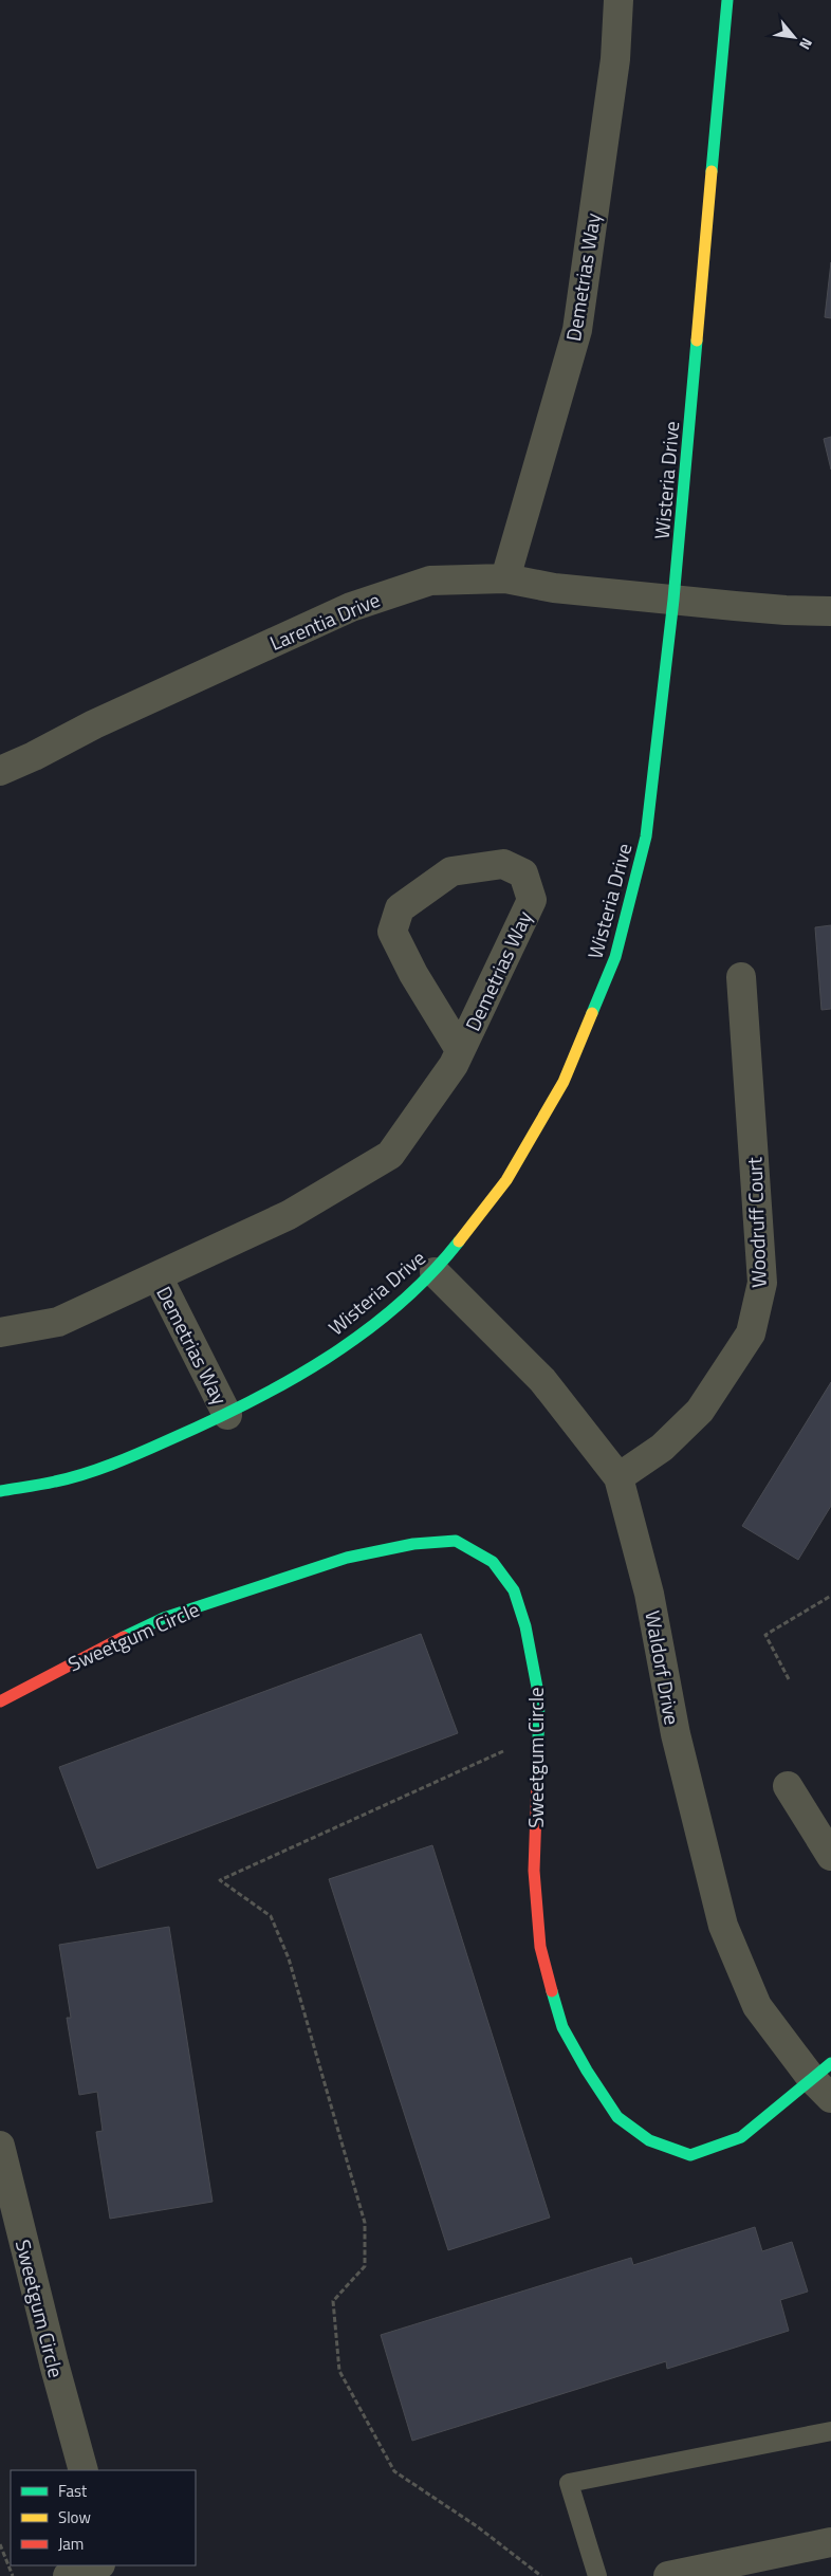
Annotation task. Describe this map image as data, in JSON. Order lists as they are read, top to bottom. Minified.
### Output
{"streets":{"street":["Demetrias Way","Wisteria Drive","Larentia Drive","Woodruff Court","Sweetgum Circle","Waldorf Drive"]},"crossings":[["Demetrias Way","Wisteria Drive"],["Demetrias Way","Larentia Drive"],["Wisteria Drive","Larentia Drive"],["Wisteria Drive","Waldorf Drive"],["Woodruff Court","Waldorf Drive"],["Sweetgum Circle","Waldorf Drive"]],"legend":["Fast","Slow","Jam"],"north":"bottom right"}
